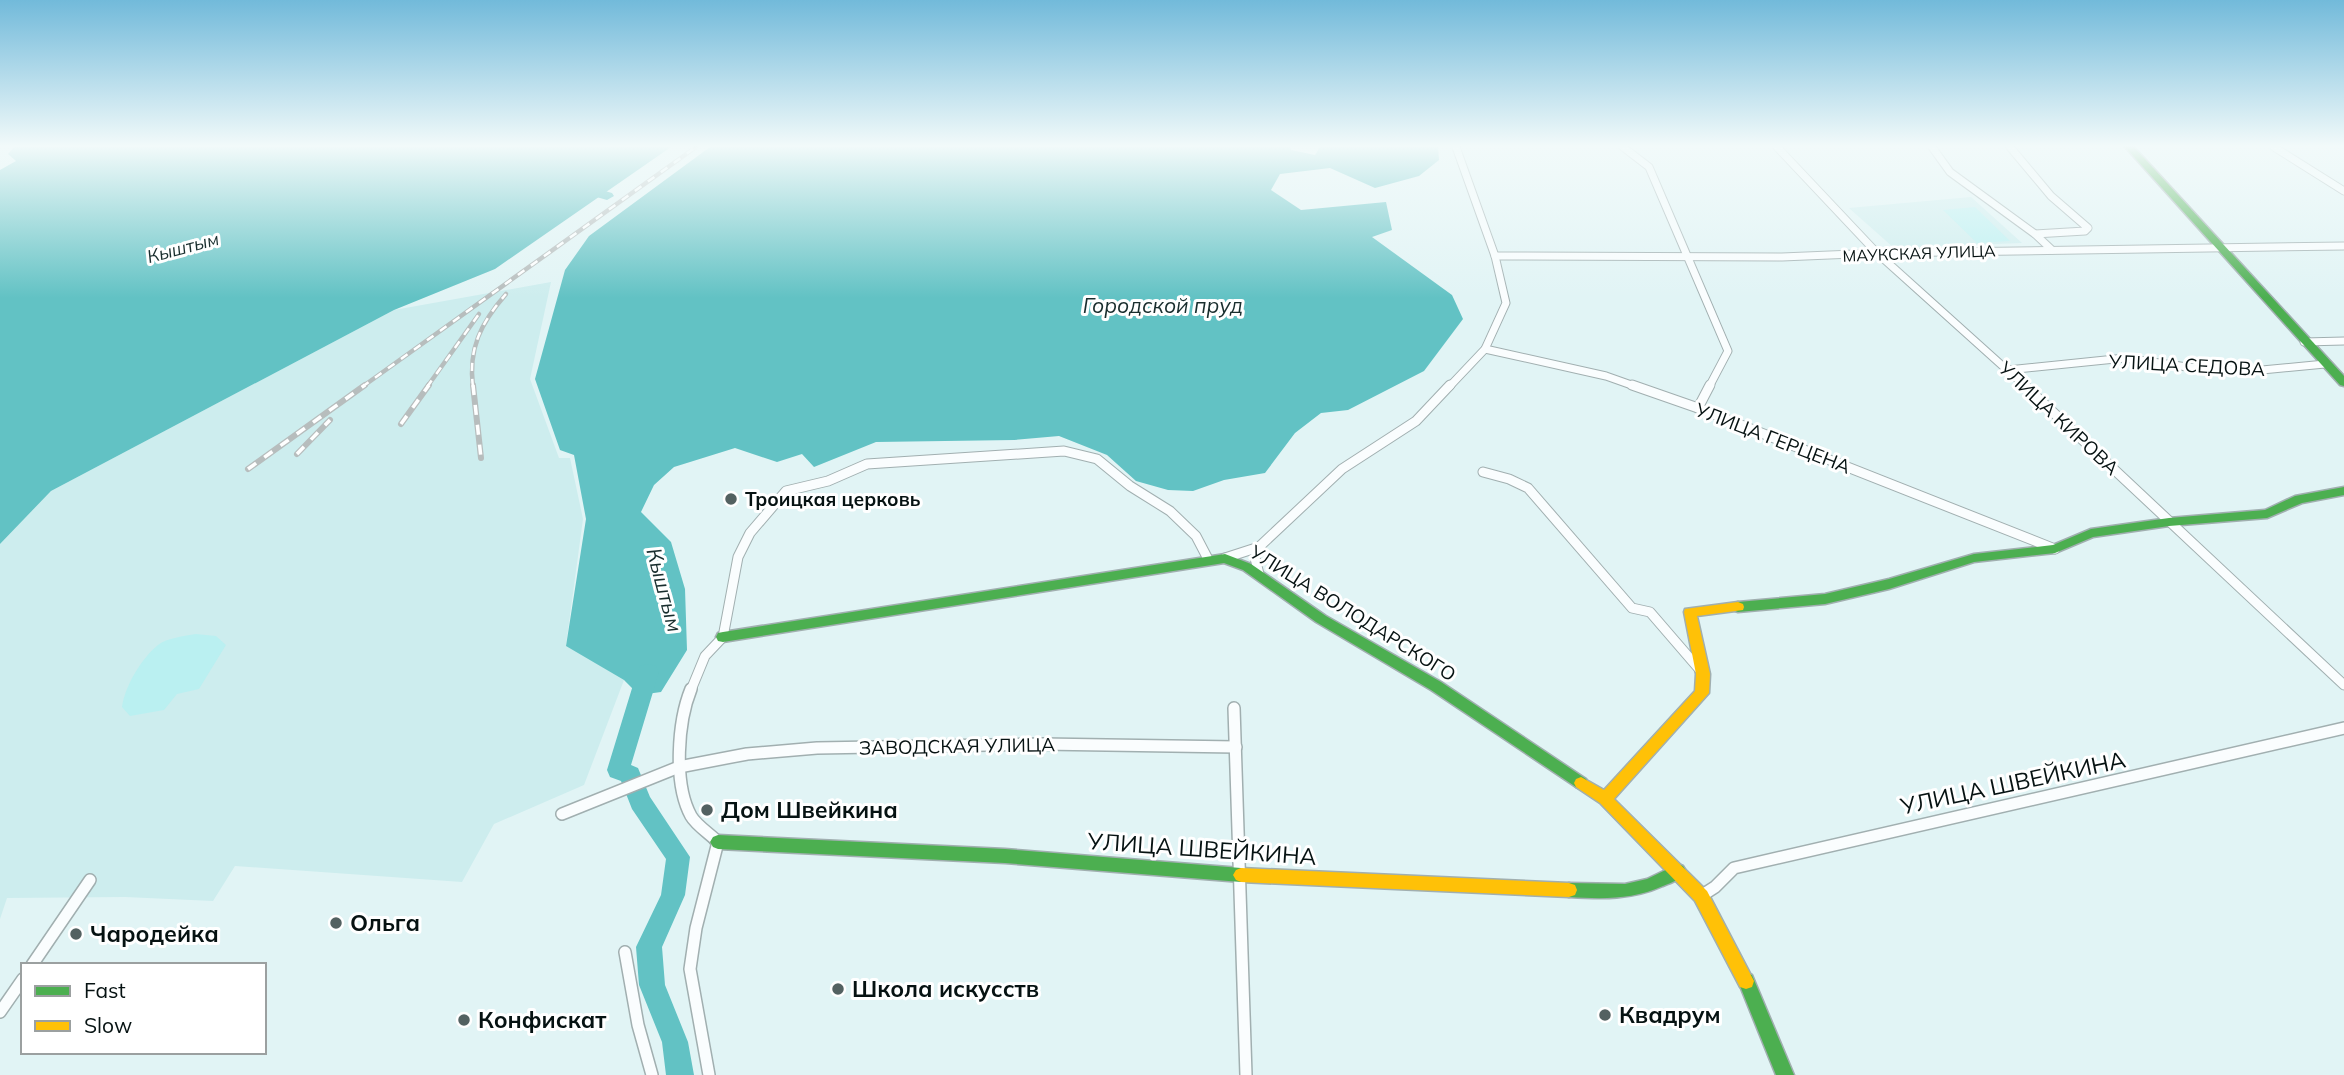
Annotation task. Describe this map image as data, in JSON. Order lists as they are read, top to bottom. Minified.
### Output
{"streets":{"street":["МАУКСКАЯ УЛИЦА","УЛИЦА СЕДОВА","УЛИЦА КИРОВА","УЛИЦА ГЕРЦЕНА","УЛИЦА ВОЛОДАРСКОГО","ЗАВОДСКАЯ УЛИЦА","УЛИЦА ШВЕЙКИНА"]},"crossings":[["МАУКСКАЯ УЛИЦА","УЛИЦА КИРОВА"],["УЛИЦА СЕДОВА","УЛИЦА КИРОВА"],["УЛИЦА ВОЛОДАРСКОГО","УЛИЦА ШВЕЙКИНА"]],"water":["Кыштым","Городской пруд"],"places":["Троицкая церковь","Дом Швейкина","Ольга","Чародейка","Школа искусств","Квадрум","Конфискат"],"legend":["Fast","Slow"]}
